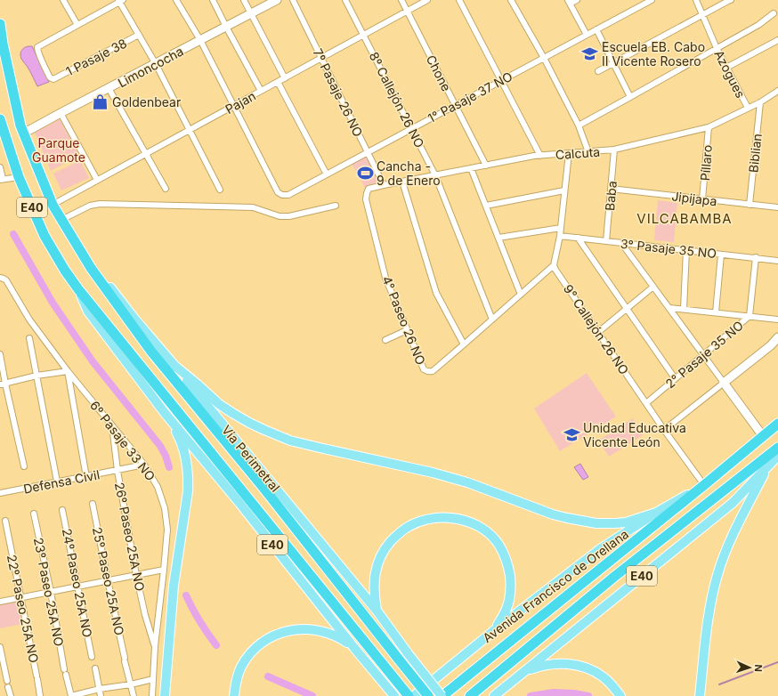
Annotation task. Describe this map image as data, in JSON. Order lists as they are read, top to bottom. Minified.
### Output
{"streets":{"highway":["E40","Vía Perimetral","Avenida Francisco de Orellana"],"street":["1 Pasaje 38","Limoncocha","Chone","Azogues","7º Pasaje 26 NO","1° Pasaje 37 NO","8º Callejón 26 NO","Pajan","Calcuta","Biblian","Píllaro","Baba","Jipijapa","3° Pasaje 35 NO","4° Paseo 26 NO","9° Callejón 26 NO","2° Pasaje 35 NO","6º Pasaje 33 NO","Defensa Civil","26º Paseo 25A NO","25º Paseo 25A NO","24º Paseo 25A NO","23º Paseo 25A NO","22º Paseo 25A NO"]},"crossings":[["Limoncocha","Vía Perimetral"],["Chone","1° Pasaje 37 NO"],["Chone","Pajan"],["Chone","Calcuta"],["Azogues","Calcuta"],["7º Pasaje 26 NO","1° Pasaje 37 NO"],["7º Pasaje 26 NO","Pajan"],["7º Pasaje 26 NO","Calcuta"],["1° Pasaje 37 NO","8º Callejón 26 NO"],["1° Pasaje 37 NO","Pajan"],["8º Callejón 26 NO","Pajan"],["8º Callejón 26 NO","Calcuta"],["8º Callejón 26 NO","4° Paseo 26 NO"],["Pajan","Vía Perimetral"],["Calcuta","Biblian"],["Calcuta","Píllaro"],["Calcuta","Baba"],["Calcuta","4° Paseo 26 NO"],["Biblian","Jipijapa"],["Píllaro","Jipijapa"],["Baba","Jipijapa"],["Baba","3° Pasaje 35 NO"],["3° Pasaje 35 NO","2° Pasaje 35 NO"],["4° Paseo 26 NO","9° Callejón 26 NO"],["9° Callejón 26 NO","2° Pasaje 35 NO"],["9° Callejón 26 NO","Avenida Francisco de Orellana"],["6º Pasaje 33 NO","Defensa Civil"],["6º Pasaje 33 NO","26º Paseo 25A NO"],["Vía Perimetral","Avenida Francisco de Orellana"],["Defensa Civil","26º Paseo 25A NO"]],"districts":["VILCABAMBA"],"parks":["Parque Guamote"],"places":{"school or university":["Escuela EB. Cabo II Vicente Rosero","Unidad Educativa Vicente León"],"shop":["Goldenbear"],"sports":["Cancha - 9 de Enero"]},"north":"right"}
